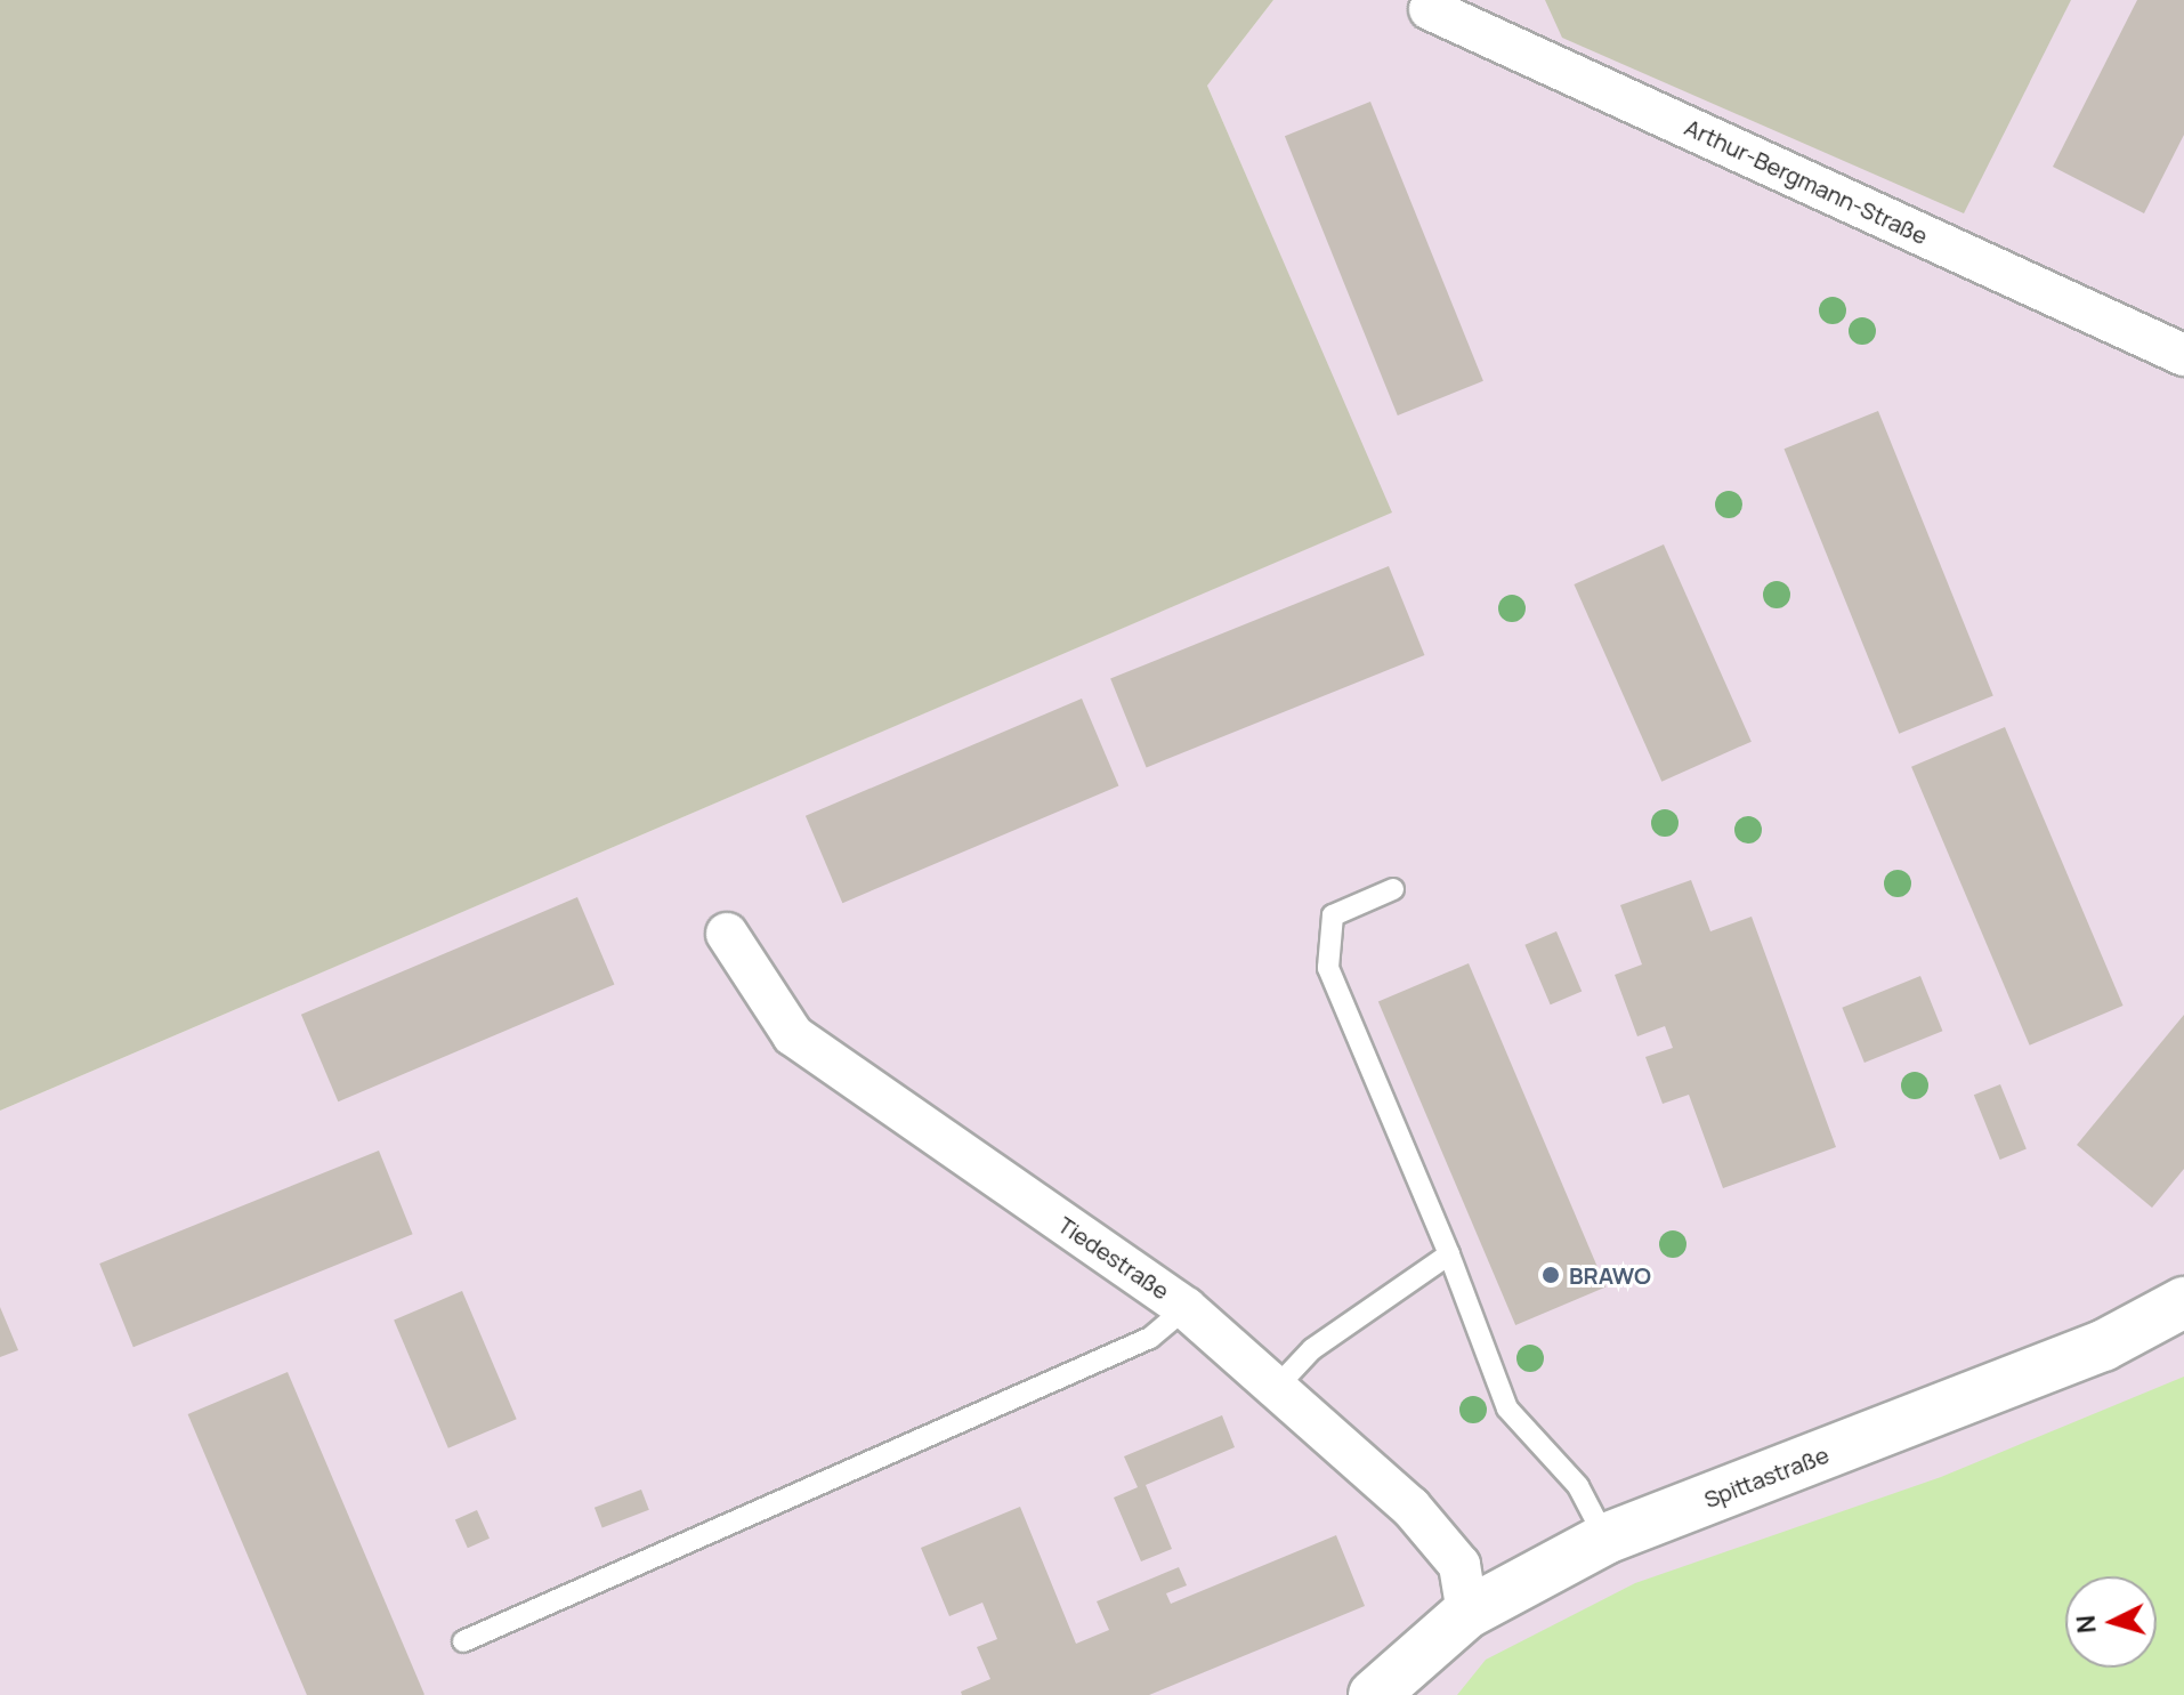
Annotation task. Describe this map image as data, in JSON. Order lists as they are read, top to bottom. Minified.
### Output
{"streets":{"street":["Arthur-Bergmann-Straße","Tiedestraße","Spittastraße"]},"crossings":[["Tiedestraße","Spittastraße"]],"places":["BRAWO"],"north":"left"}
